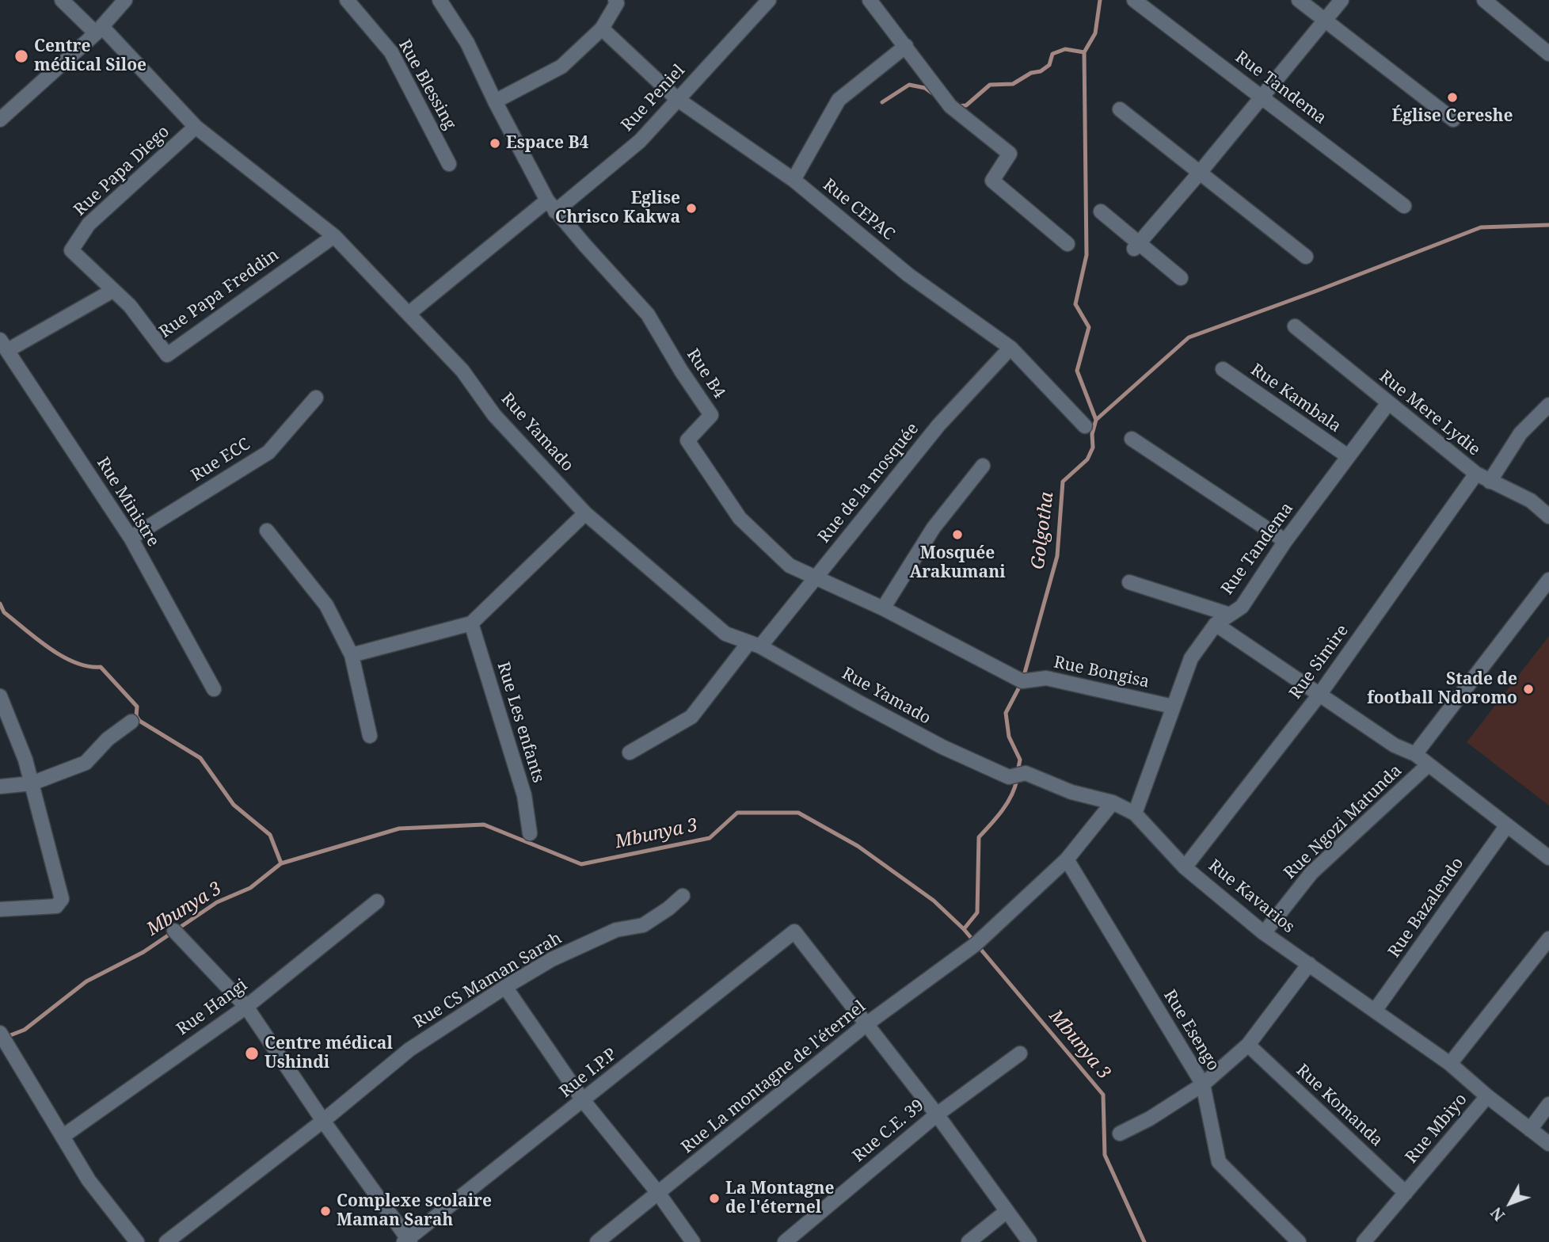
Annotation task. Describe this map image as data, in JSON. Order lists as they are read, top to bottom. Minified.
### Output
{"streets":{"street":["Rue Blessing","Rue Tandema","Rue Peniel","Rue Papa Diego","Rue CEPAC","Rue Papa Freddin","Rue B4","Rue Kambala","Rue Mere Lydie","Rue Yamado","Rue ECC","Rue de la mosquée","Rue Ministre","Rue Simire","Rue Bongisa","Rue Les enfants","Rue Ngozi Matunda","Rue Kavarios","Rue Bazalendo","Rue CS Maman Sarah","Rue Hangi","Rue Esengo","Rue I.P.P","Rue La montagne de l'éternel","Rue Komanda","Rue Mbiyo","Rue C.E. 39"]},"crossings":[["Rue Tandema","Rue Kambala"],["Rue Tandema","Rue Mere Lydie"],["Rue Tandema","Rue Bongisa"],["Rue Tandema","Rue Kavarios"],["Rue Peniel","Rue CEPAC"],["Rue Peniel","Rue B4"],["Rue Peniel","Rue Yamado"],["Rue Papa Diego","Rue Papa Freddin"],["Rue Papa Diego","Rue Yamado"],["Rue CEPAC","Rue de la mosquée"],["Rue Papa Freddin","Rue Yamado"],["Rue B4","Rue de la mosquée"],["Rue B4","Rue Bongisa"],["Rue Mere Lydie","Rue Simire"],["Rue Yamado","Rue de la mosquée"],["Rue Yamado","Rue Kavarios"],["Rue ECC","Rue Ministre"],["Rue Simire","Rue Kavarios"],["Rue Ngozi Matunda","Rue Kavarios"],["Rue Kavarios","Rue Bazalendo"],["Rue Kavarios","Rue Mbiyo"],["Rue Esengo","Rue La montagne de l'éternel"],["Rue I.P.P","Rue La montagne de l'éternel"],["Rue Komanda","Rue Mbiyo"]],"water":["Golgotha","Mbunya 3"],"places":["Centre médical Siloe","Église Cereshe","Espace B4","Eglise Chrisco Kakwa","Mosquée Arakumani","Stade de football Ndoromo","Centre médical Ushindi","La Montagne de l'éternel","Complexe scolaire Maman Sarah"],"north":"bottom left"}
